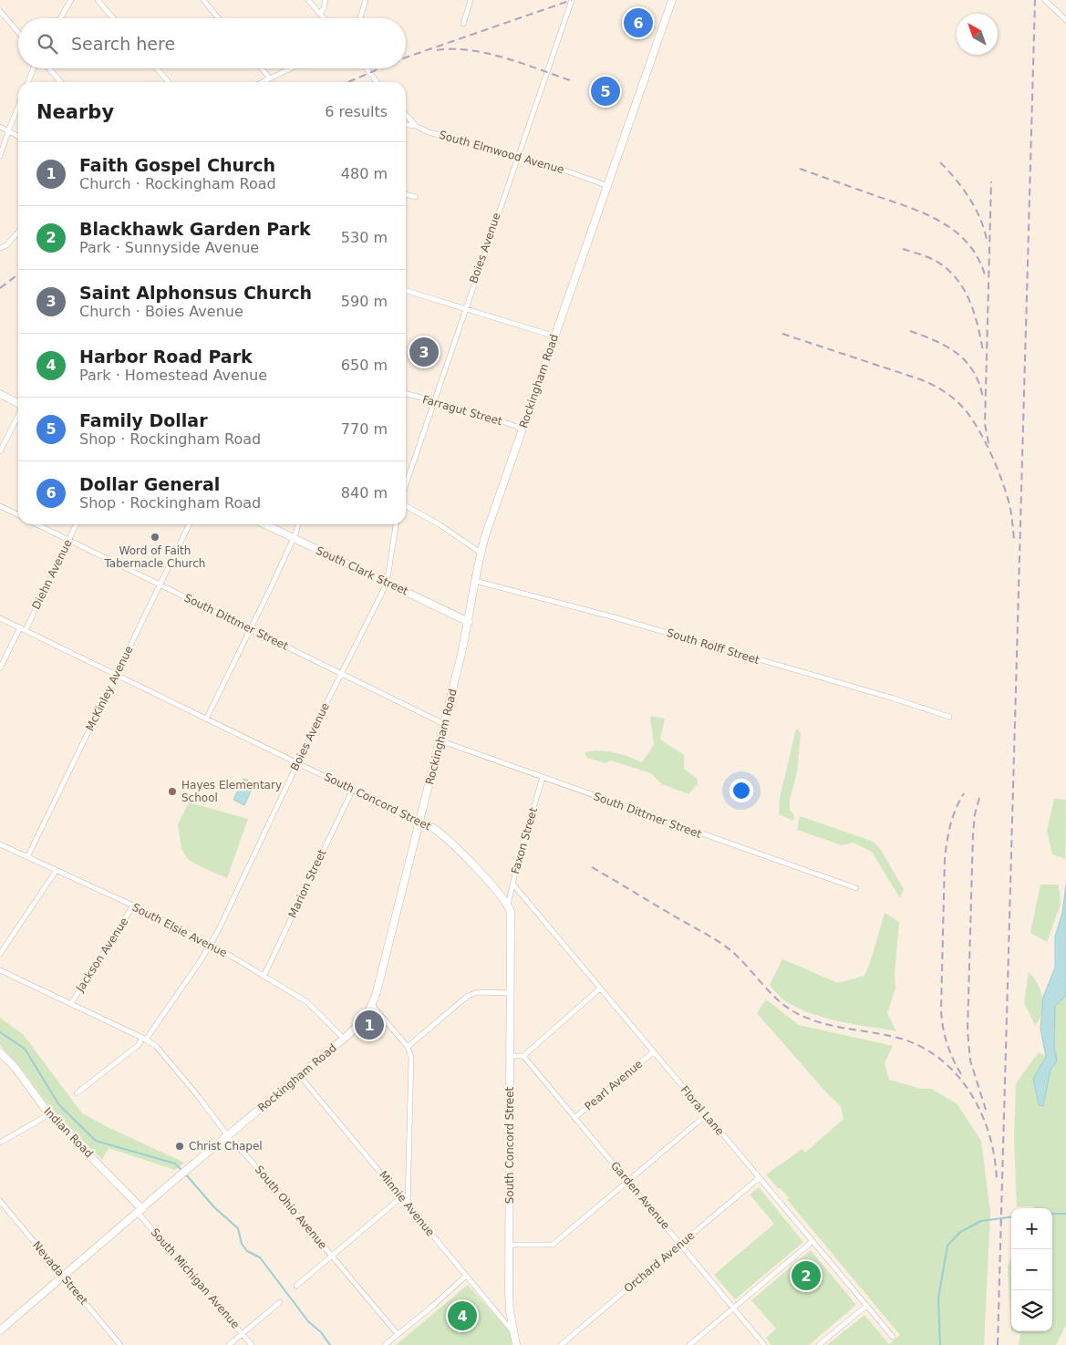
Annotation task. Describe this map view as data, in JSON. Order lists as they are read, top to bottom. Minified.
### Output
{"streets":{"street":["South Elmwood Avenue","Boies Avenue","Rockingham Road","Farragut Street","South Clark Street","Diehn Avenue","South Dittmer Street","South Rolff Street","McKinley Avenue","South Concord Street","Faxon Street","Marion Street","South Elsie Avenue","Jackson Avenue","Pearl Avenue","Floral Lane","Indian Road","Garden Avenue","Minnie Avenue","South Ohio Avenue","Orchard Avenue","Nevada Street","South Michigan Avenue"]},"crossings":[["South Elmwood Avenue","Boies Avenue"],["South Elmwood Avenue","Rockingham Road"],["Boies Avenue","Farragut Street"],["Boies Avenue","South Clark Street"],["Boies Avenue","South Dittmer Street"],["Boies Avenue","South Concord Street"],["Boies Avenue","South Elsie Avenue"],["Boies Avenue","South Ohio Avenue"],["Rockingham Road","Farragut Street"],["Rockingham Road","South Clark Street"],["Rockingham Road","South Dittmer Street"],["Rockingham Road","South Rolff Street"],["Rockingham Road","South Concord Street"],["Rockingham Road","South Elsie Avenue"],["Rockingham Road","Indian Road"],["Rockingham Road","Minnie Avenue"],["Rockingham Road","South Ohio Avenue"],["Rockingham Road","Nevada Street"],["Rockingham Road","South Michigan Avenue"],["Diehn Avenue","South Dittmer Street"],["Diehn Avenue","South Concord Street"],["South Dittmer Street","McKinley Avenue"],["South Dittmer Street","Faxon Street"],["McKinley Avenue","South Concord Street"],["McKinley Avenue","South Elsie Avenue"],["South Concord Street","Faxon Street"],["South Concord Street","Marion Street"],["South Concord Street","Minnie Avenue"],["Faxon Street","Floral Lane"],["Marion Street","South Elsie Avenue"],["South Elsie Avenue","Jackson Avenue"],["Jackson Avenue","South Ohio Avenue"],["Pearl Avenue","Floral Lane"],["Pearl Avenue","Garden Avenue"],["Floral Lane","Orchard Avenue"],["Indian Road","South Michigan Avenue"],["Garden Avenue","Orchard Avenue"]],"places":["Word of Faith Tabernacle Church","Hayes Elementary School","Christ Chapel"],"north":"top left","page":{"pins":["6","5","3","1","2","4"],"search":"Search here","heading":["Nearby","6 results"],"list":[{"mark":"1","name":"Faith Gospel Church","note":"Church · Rockingham Road","value":"480 m"},{"mark":"2","name":"Blackhawk Garden Park","note":"Park · Sunnyside Avenue","value":"530 m"},{"mark":"3","name":"Saint Alphonsus Church","note":"Church · Boies Avenue","value":"590 m"},{"mark":"4","name":"Harbor Road Park","note":"Park · Homestead Avenue","value":"650 m"},{"mark":"5","name":"Family Dollar","note":"Shop · Rockingham Road","value":"770 m"},{"mark":"6","name":"Dollar General","note":"Shop · Rockingham Road","value":"840 m"}],"map_buttons":["+","−"]}}
